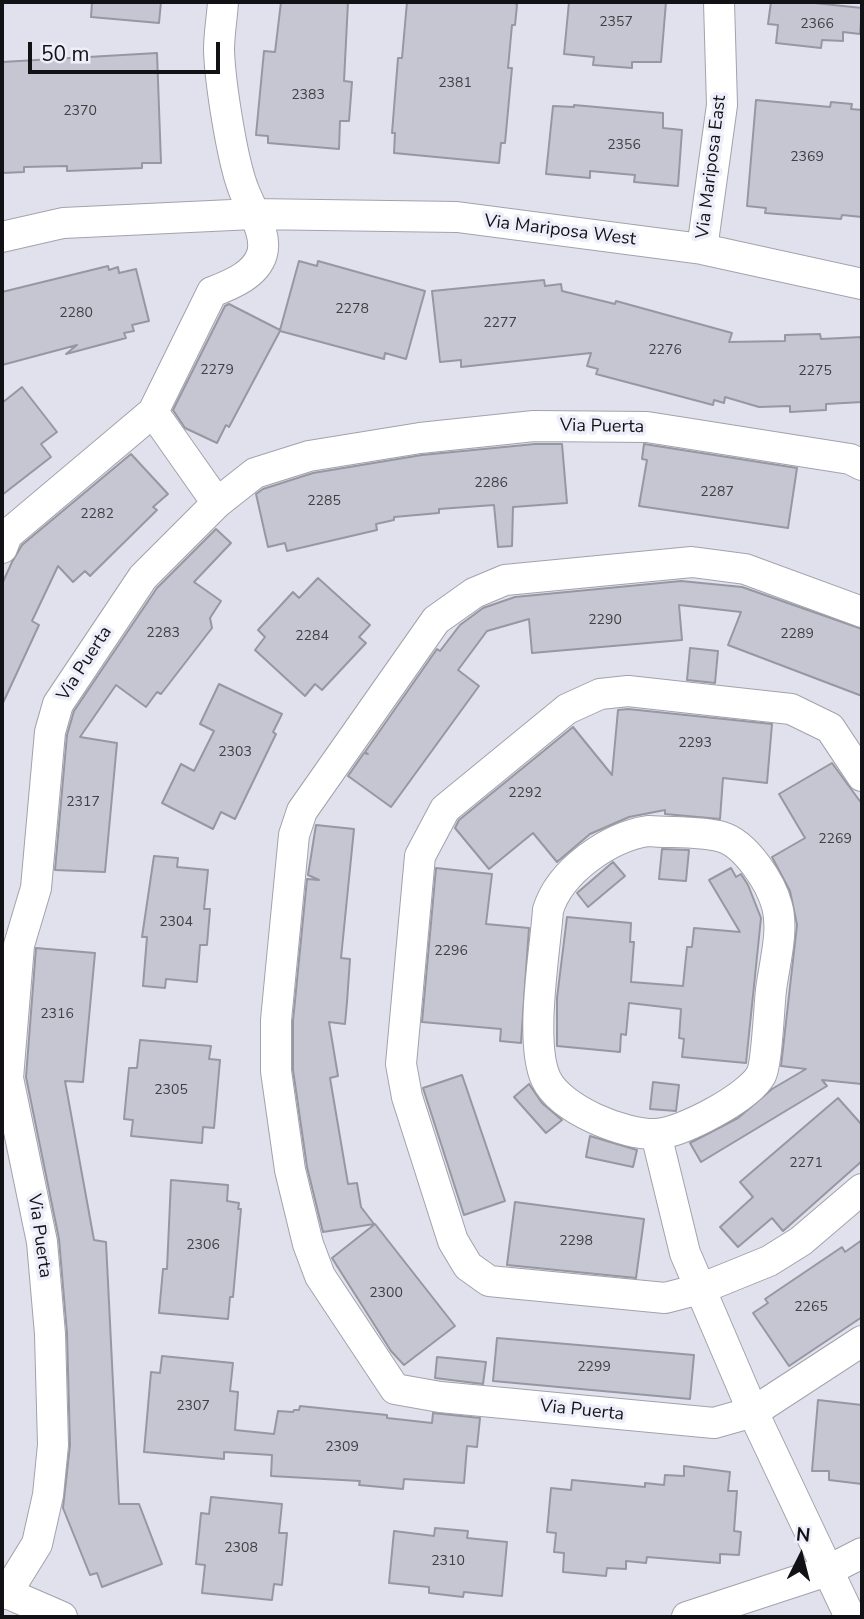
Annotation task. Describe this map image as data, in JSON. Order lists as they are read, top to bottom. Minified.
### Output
{"streets":{"street":["Via Mariposa East","Via Mariposa West","Via Puerta"]},"crossings":[["Via Mariposa East","Via Mariposa West"]],"house_numbers":["2357","2366","2381","2383","2370","2356","2369","2278","2280","2277","2276","2279","2275","2286","2287","2285","2282","2290","2283","2289","2284","2293","2303","2292","2317","2269","2304","2296","2316","2305","2271","2298","2306","2300","2265","2299","2307","2309","2308","2310"],"scale_bar":"50 m","north":"top"}
